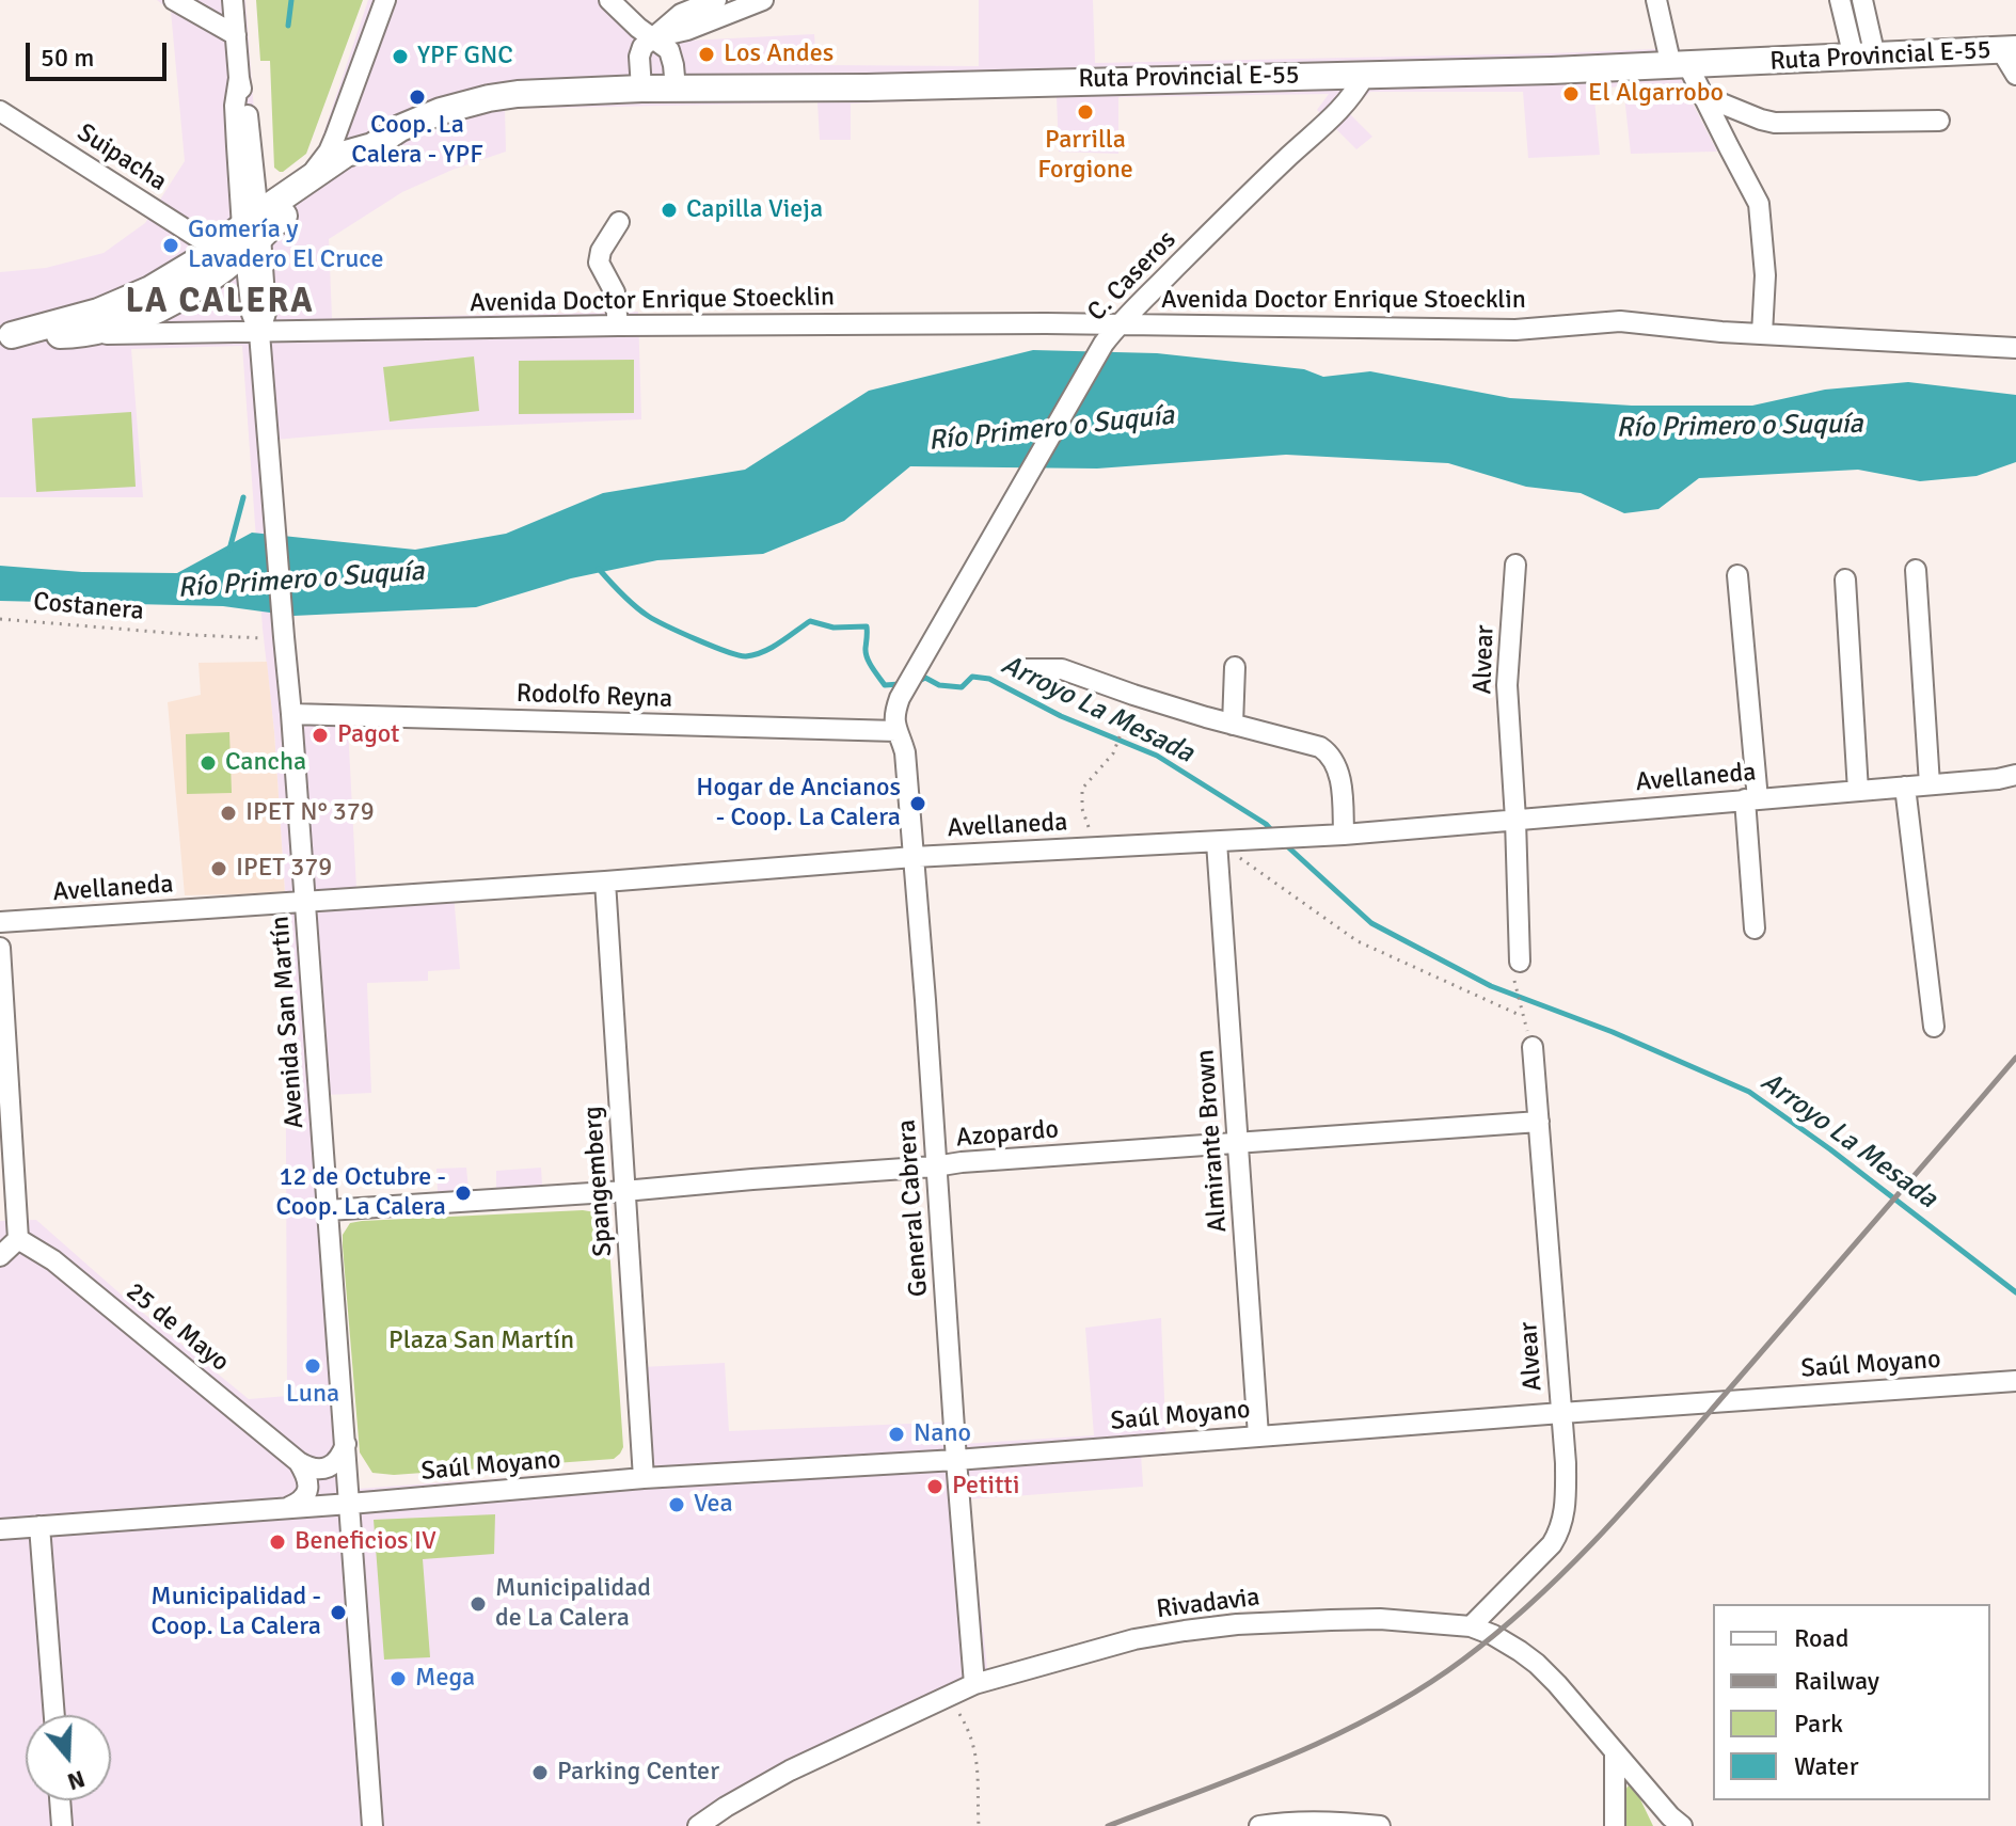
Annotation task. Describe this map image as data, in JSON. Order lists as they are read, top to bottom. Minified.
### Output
{"streets":{"main road":["Ruta Provincial E-55"],"street":["Suipacha","C. Caseros","Avenida Doctor Enrique Stoecklin","Alvear","Rodolfo Reyna","Avellaneda","Avenida San Martín","Azopardo","Almirante Brown","Spangemberg","General Cabrera","25 de Mayo","Saúl Moyano","Rivadavia"],"path":["Costanera"]},"crossings":[["Ruta Provincial E-55","Suipacha"],["Ruta Provincial E-55","C. Caseros"],["Ruta Provincial E-55","Avenida Doctor Enrique Stoecklin"],["Ruta Provincial E-55","Avenida San Martín"],["C. Caseros","Avenida Doctor Enrique Stoecklin"],["C. Caseros","Rodolfo Reyna"],["C. Caseros","General Cabrera"],["Avenida Doctor Enrique Stoecklin","Avenida San Martín"],["Costanera","Avenida San Martín"],["Alvear","Avellaneda"],["Alvear","Azopardo"],["Alvear","Saúl Moyano"],["Alvear","Rivadavia"],["Rodolfo Reyna","Avenida San Martín"],["Rodolfo Reyna","General Cabrera"],["Avellaneda","Avenida San Martín"],["Avellaneda","Almirante Brown"],["Avellaneda","Spangemberg"],["Avellaneda","General Cabrera"],["Avenida San Martín","Azopardo"],["Avenida San Martín","Saúl Moyano"],["Azopardo","Almirante Brown"],["Azopardo","Spangemberg"],["Azopardo","General Cabrera"],["Almirante Brown","Saúl Moyano"],["Spangemberg","Saúl Moyano"],["General Cabrera","Saúl Moyano"],["General Cabrera","Rivadavia"]],"districts":["LA CALERA"],"water":["Río Primero o Suquía","Arroyo La Mesada"],"parks":["Plaza San Martín"],"places":["Los Andes","YPF GNC","El Algarrobo","Coop. La Calera - YPF","Parrilla Forgione","Capilla Vieja","Gomería y Lavadero El Cruce","Pagot","Cancha","Hogar de Ancianos - Coop. La Calera","IPET N° 379","IPET 379","12 de Octubre - Coop. La Calera","Luna","Nano","Petitti","Vea","Beneficios IV","Municipalidad de La Calera","Municipalidad - Coop. La Calera","Mega","Parking Center"],"legend":["Road","Railway","Park","Water"],"scale_bar":"50 m","north":"bottom"}
